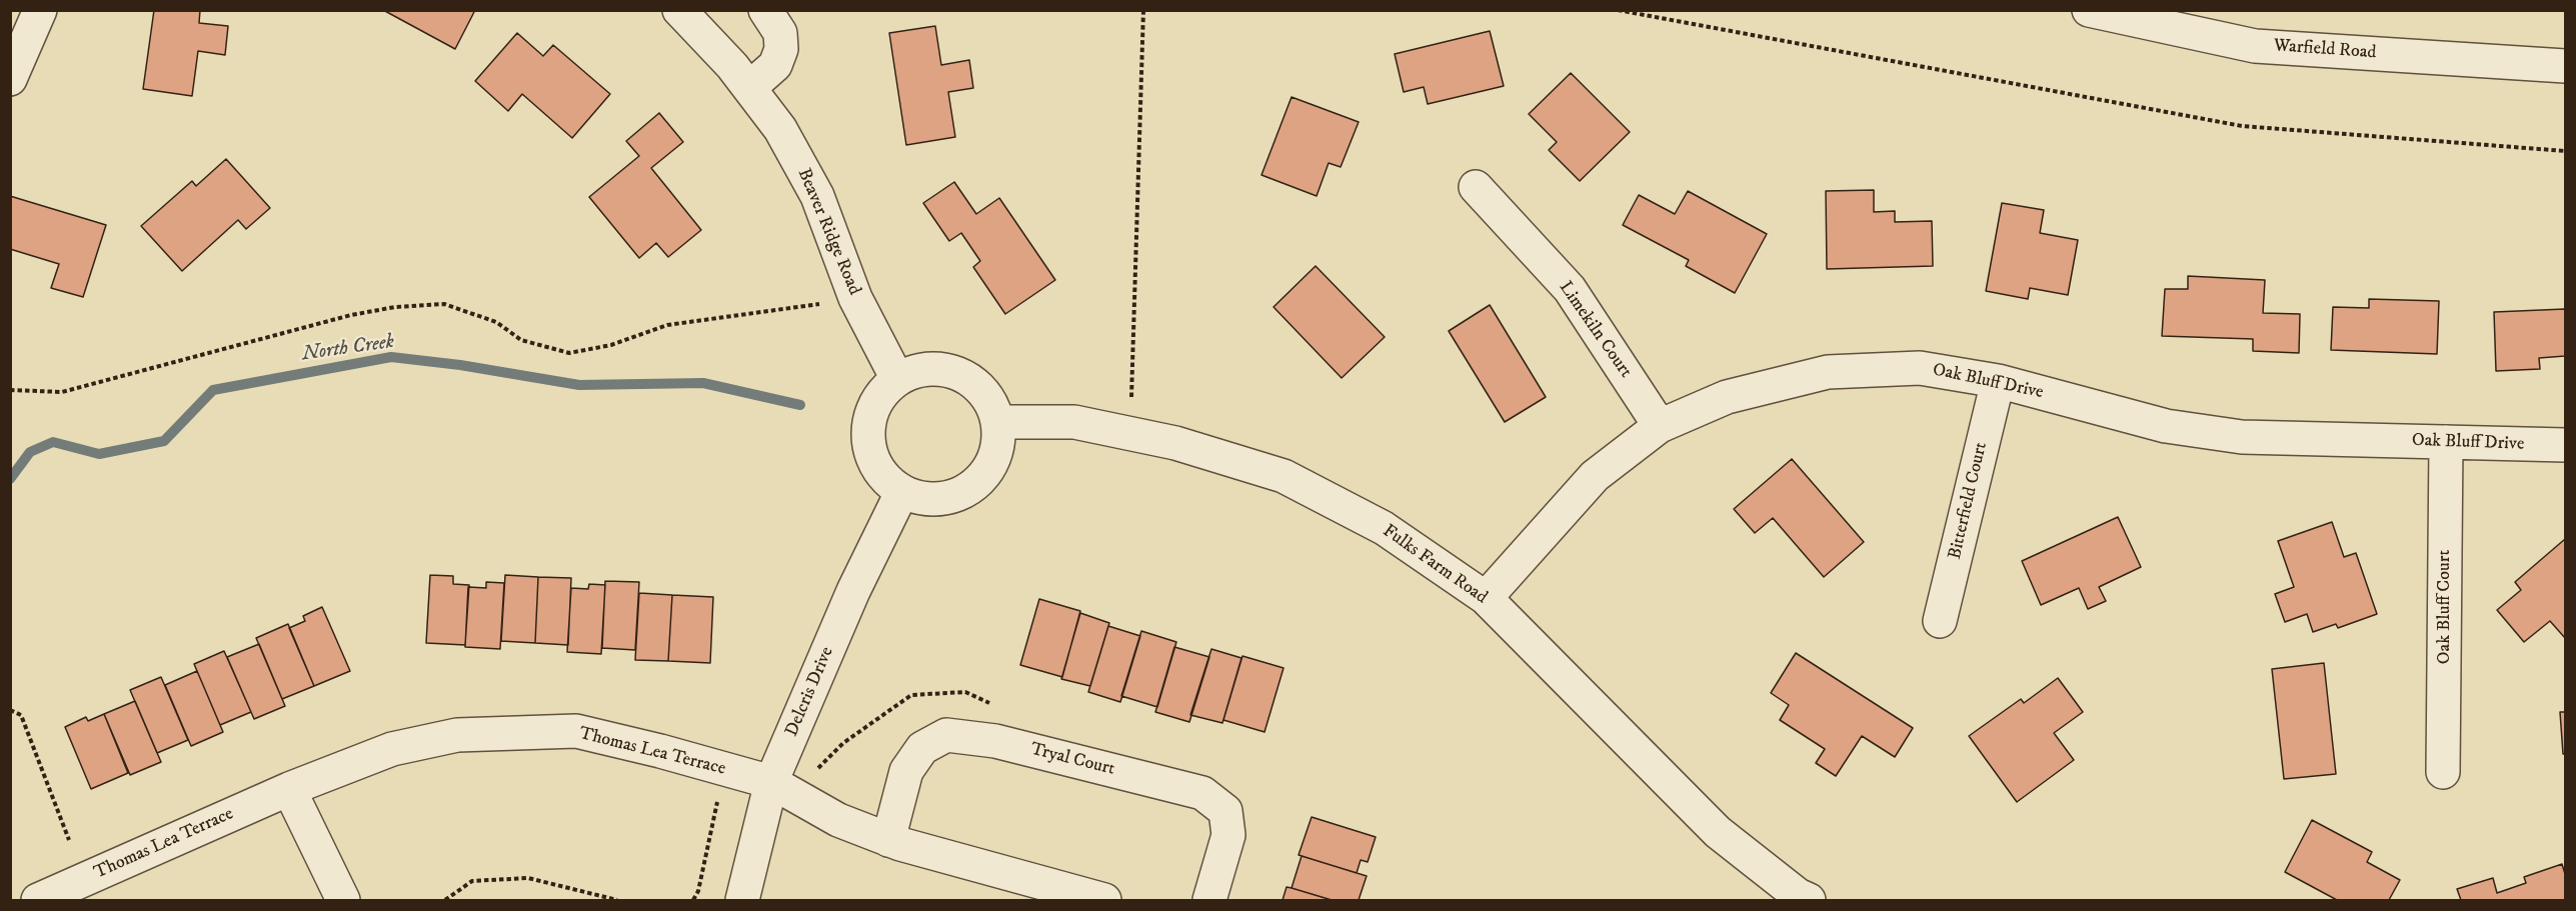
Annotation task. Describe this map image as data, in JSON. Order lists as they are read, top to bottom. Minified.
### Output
{"streets":{"street":["Warfield Road","Beaver Ridge Road","Limekiln Court","Oak Bluff Drive","Bitterfield Court","Fulks Farm Road","Oak Bluff Court","Delcris Drive","Thomas Lea Terrace","Tryal Court"]},"crossings":[["Beaver Ridge Road","Fulks Farm Road"],["Beaver Ridge Road","Delcris Drive"],["Limekiln Court","Oak Bluff Drive"],["Oak Bluff Drive","Bitterfield Court"],["Oak Bluff Drive","Fulks Farm Road"],["Oak Bluff Drive","Oak Bluff Court"],["Fulks Farm Road","Delcris Drive"],["Delcris Drive","Thomas Lea Terrace"]],"water":["North Creek"]}
